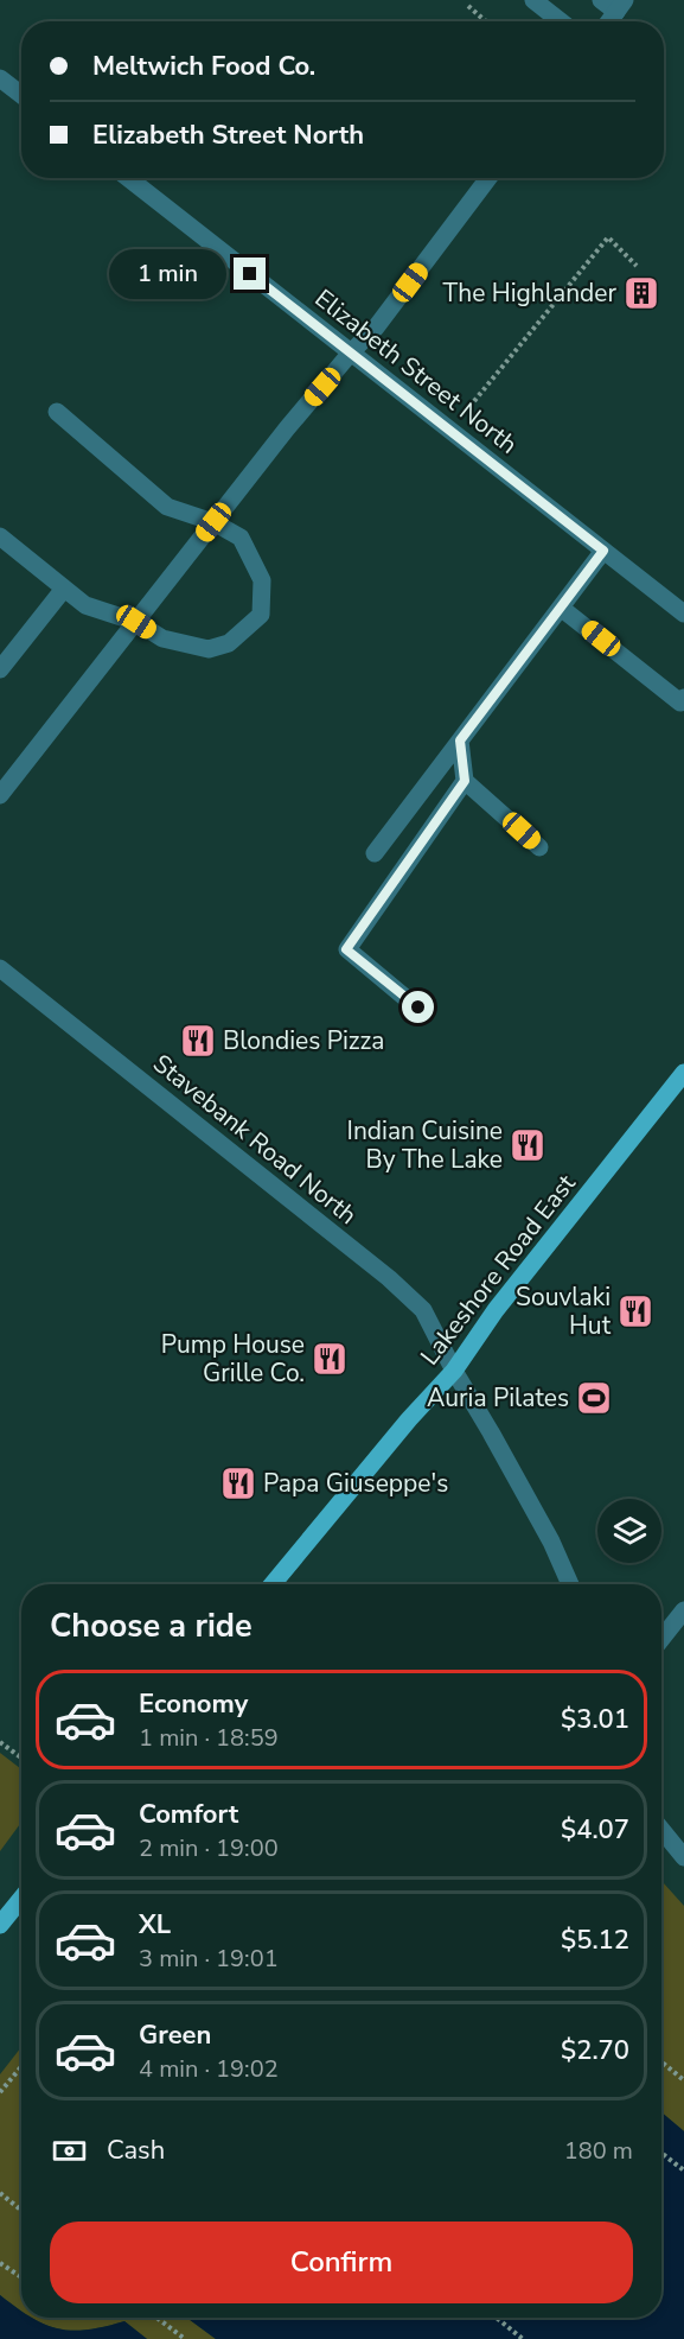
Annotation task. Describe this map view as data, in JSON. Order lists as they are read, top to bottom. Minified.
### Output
{"streets":{"main road":["Lakeshore Road East"],"street":["Elizabeth Street North","Stavebank Road North"]},"crossings":[["Stavebank Road North","Lakeshore Road East"]],"places":{"building":["The Highlander"],"restaurant":["Blondies Pizza","Indian Cuisine By The Lake","Souvlaki Hut","Pump House Grille Co.","Papa Giuseppe's"],"sports":["Auria Pilates"]},"page":{"banner":["Meltwich Food Co.","Elizabeth Street North"],"bubble":"1 min","heading":"Choose a ride","list":[{"name":"Economy","note":"1 min · 18:59","value":"$3.01"},{"name":"Comfort","note":"2 min · 19:00","value":"$4.07"},{"name":"XL","note":"3 min · 19:01","value":"$5.12"},{"name":"Green","note":"4 min · 19:02","value":"$2.70"}],"pay":["Cash","180 m"],"buttons":"Confirm"}}
